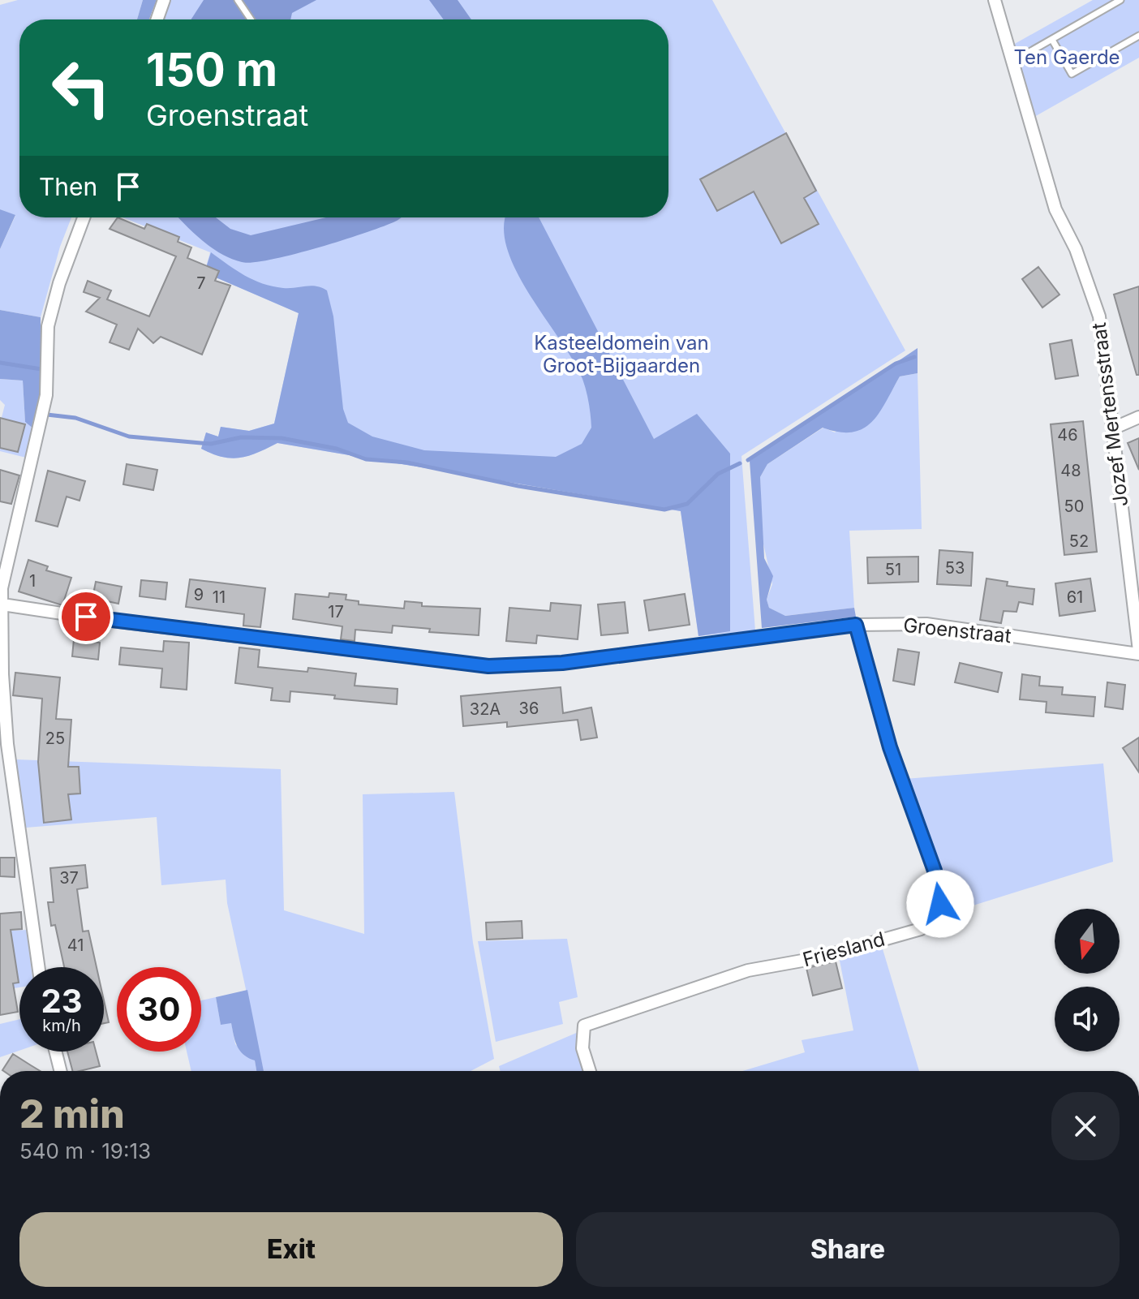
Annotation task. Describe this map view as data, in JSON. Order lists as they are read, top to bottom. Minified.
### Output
{"streets":{"street":["Jozef Mertensstraat","Groenstraat","Friesland"]},"crossings":[["Jozef Mertensstraat","Groenstraat"],["Groenstraat","Friesland"]],"parks":["Ten Gaerde","Kasteeldomein van Groot-Bijgaarden"],"house_numbers":["7","46","48","50","52","53","51","1","9","11","61","17","36","32A","25","37","41"],"north":"bottom","page":{"turn":["150 m","Groenstraat"],"then":"Then","speed":"23 km/h","limit":"30","heading":["2 min","540 m · 19:13"],"buttons":["Exit","Share"]}}
